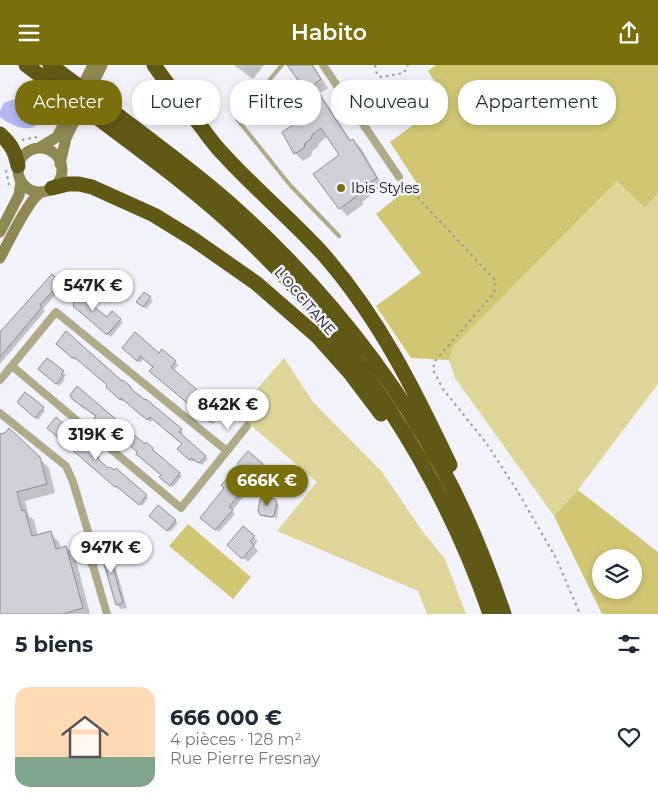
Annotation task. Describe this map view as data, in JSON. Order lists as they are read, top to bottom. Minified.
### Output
{"streets":{"highway":["L'OCCITANE"]},"places":["Ibis Styles"],"page":{"header":"Habito","chip":["Acheter","Louer","Filtres","Nouveau","Appartement"],"price":["547K €","842K €","319K €","666K €","947K €"],"heading":"5 biens","list":[{"name":"666 000 €","note":"4 pièces · 128 m² · Rue Pierre Fresnay"}]}}
